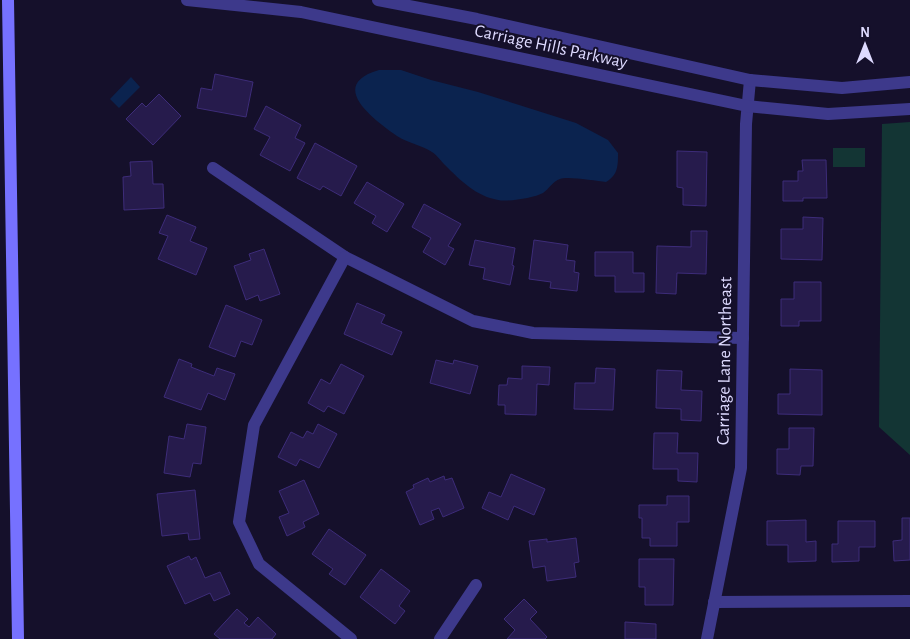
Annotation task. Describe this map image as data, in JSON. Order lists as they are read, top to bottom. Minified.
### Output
{"streets":{"street":["Carriage Hills Parkway","Carriage Lane Northeast"]},"crossings":[["Carriage Hills Parkway","Carriage Lane Northeast"]],"north":"top"}
